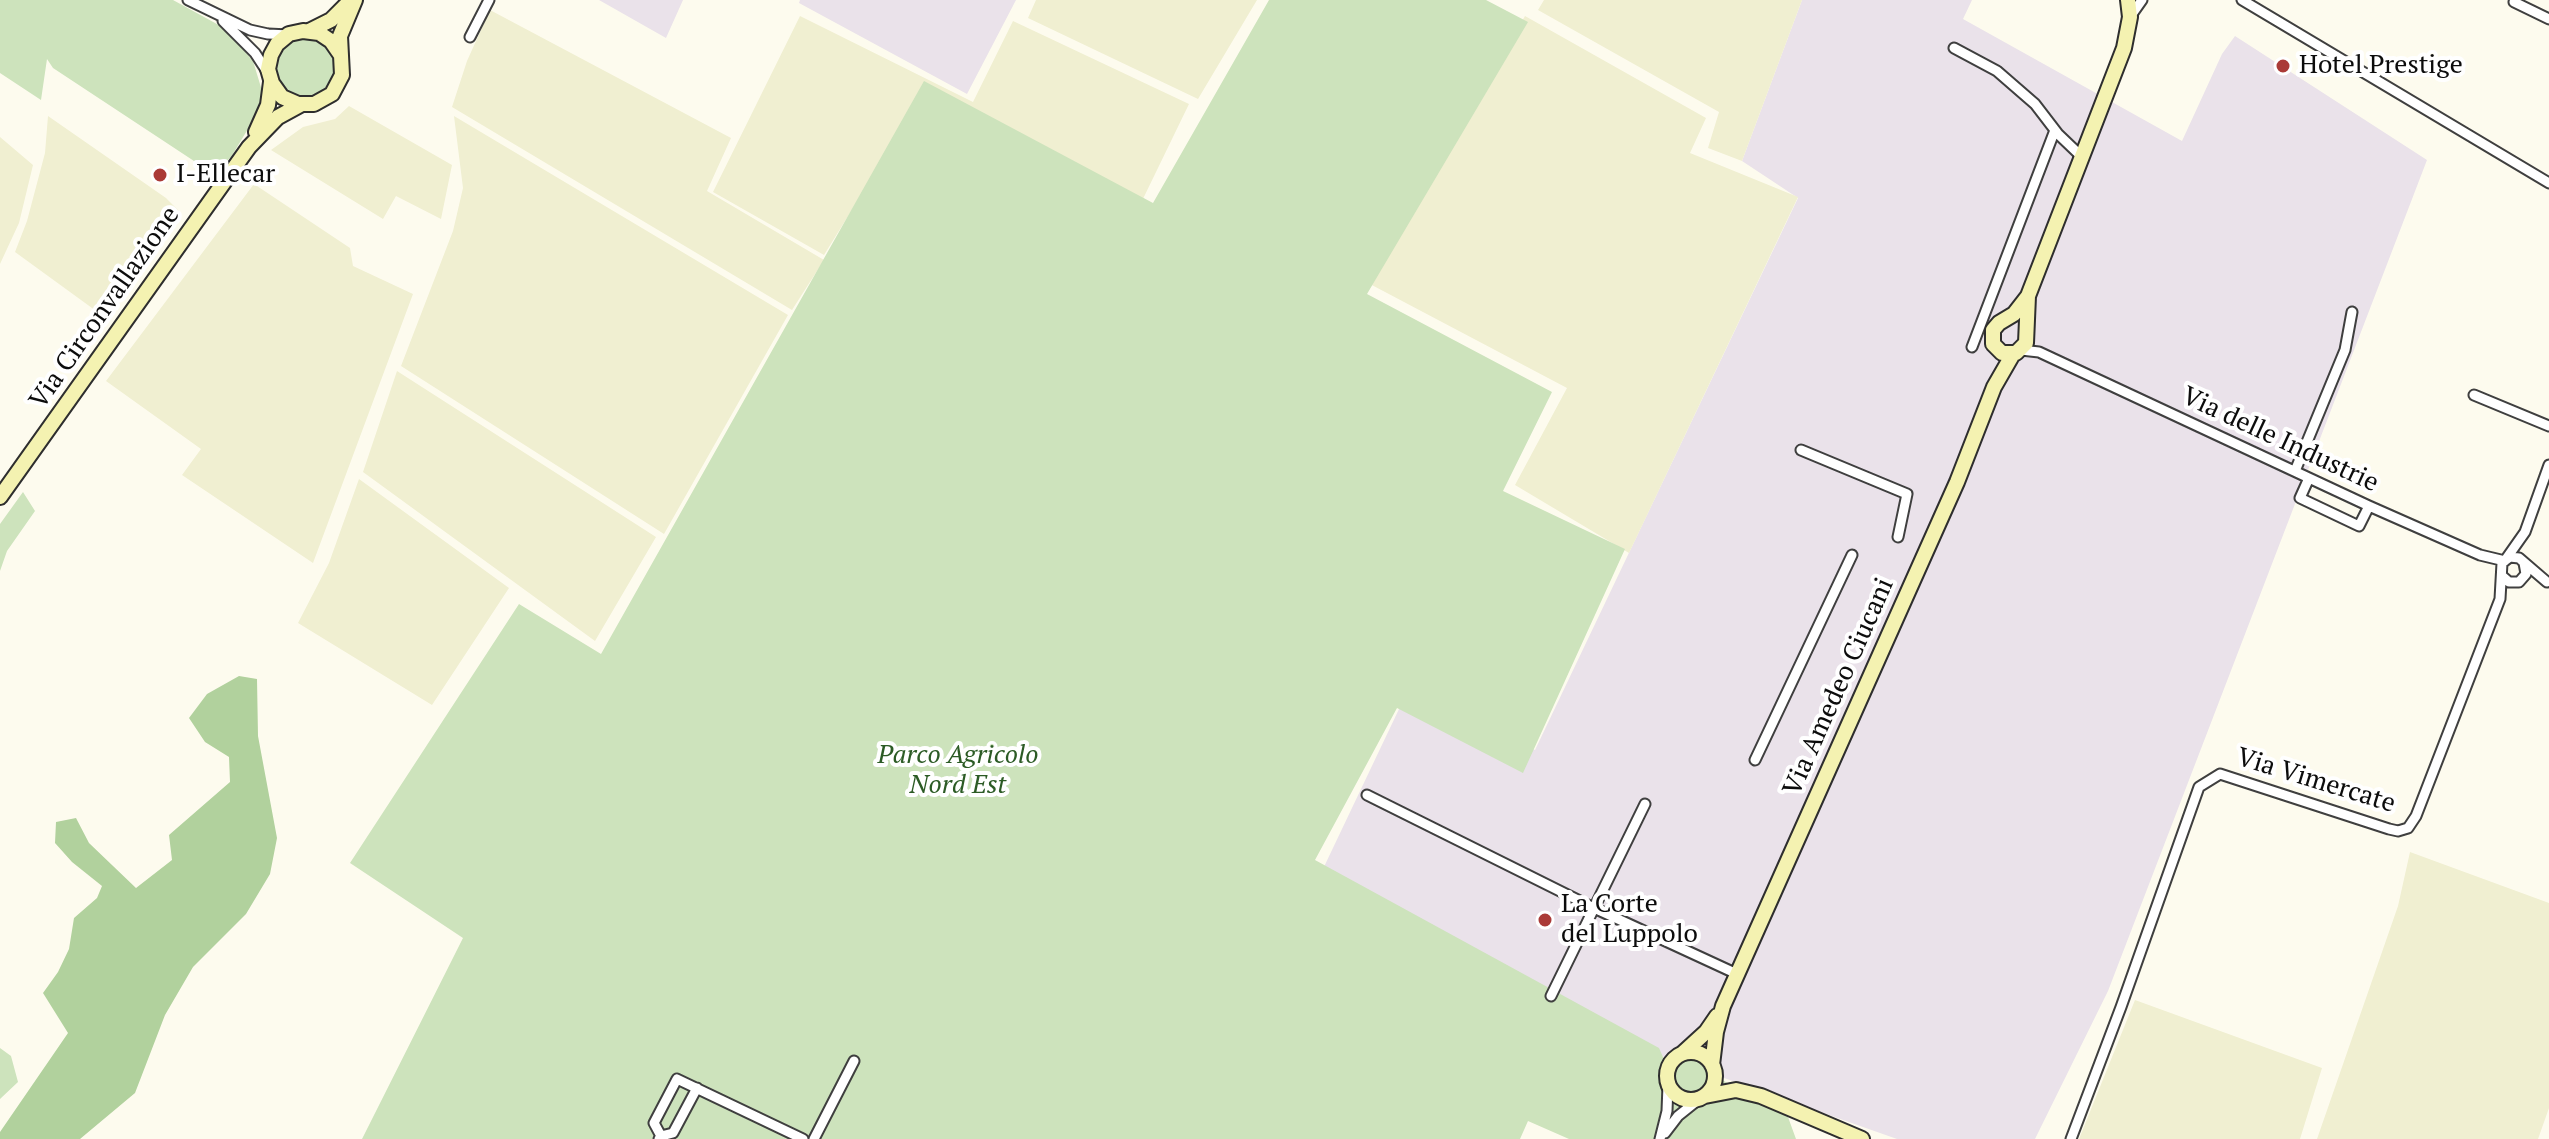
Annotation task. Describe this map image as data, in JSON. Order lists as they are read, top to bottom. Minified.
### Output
{"streets":{"main road":["Via Circonvallazione","Via Amedeo Ciucani"],"street":["Via delle Industrie","Via Vimercate"]},"crossings":[["Via delle Industrie","Via Amedeo Ciucani"],["Via delle Industrie","Via Vimercate"]],"parks":["Parco Agricolo Nord Est"],"places":["Hotel Prestige","I-Ellecar","La Corte del Luppolo"]}
